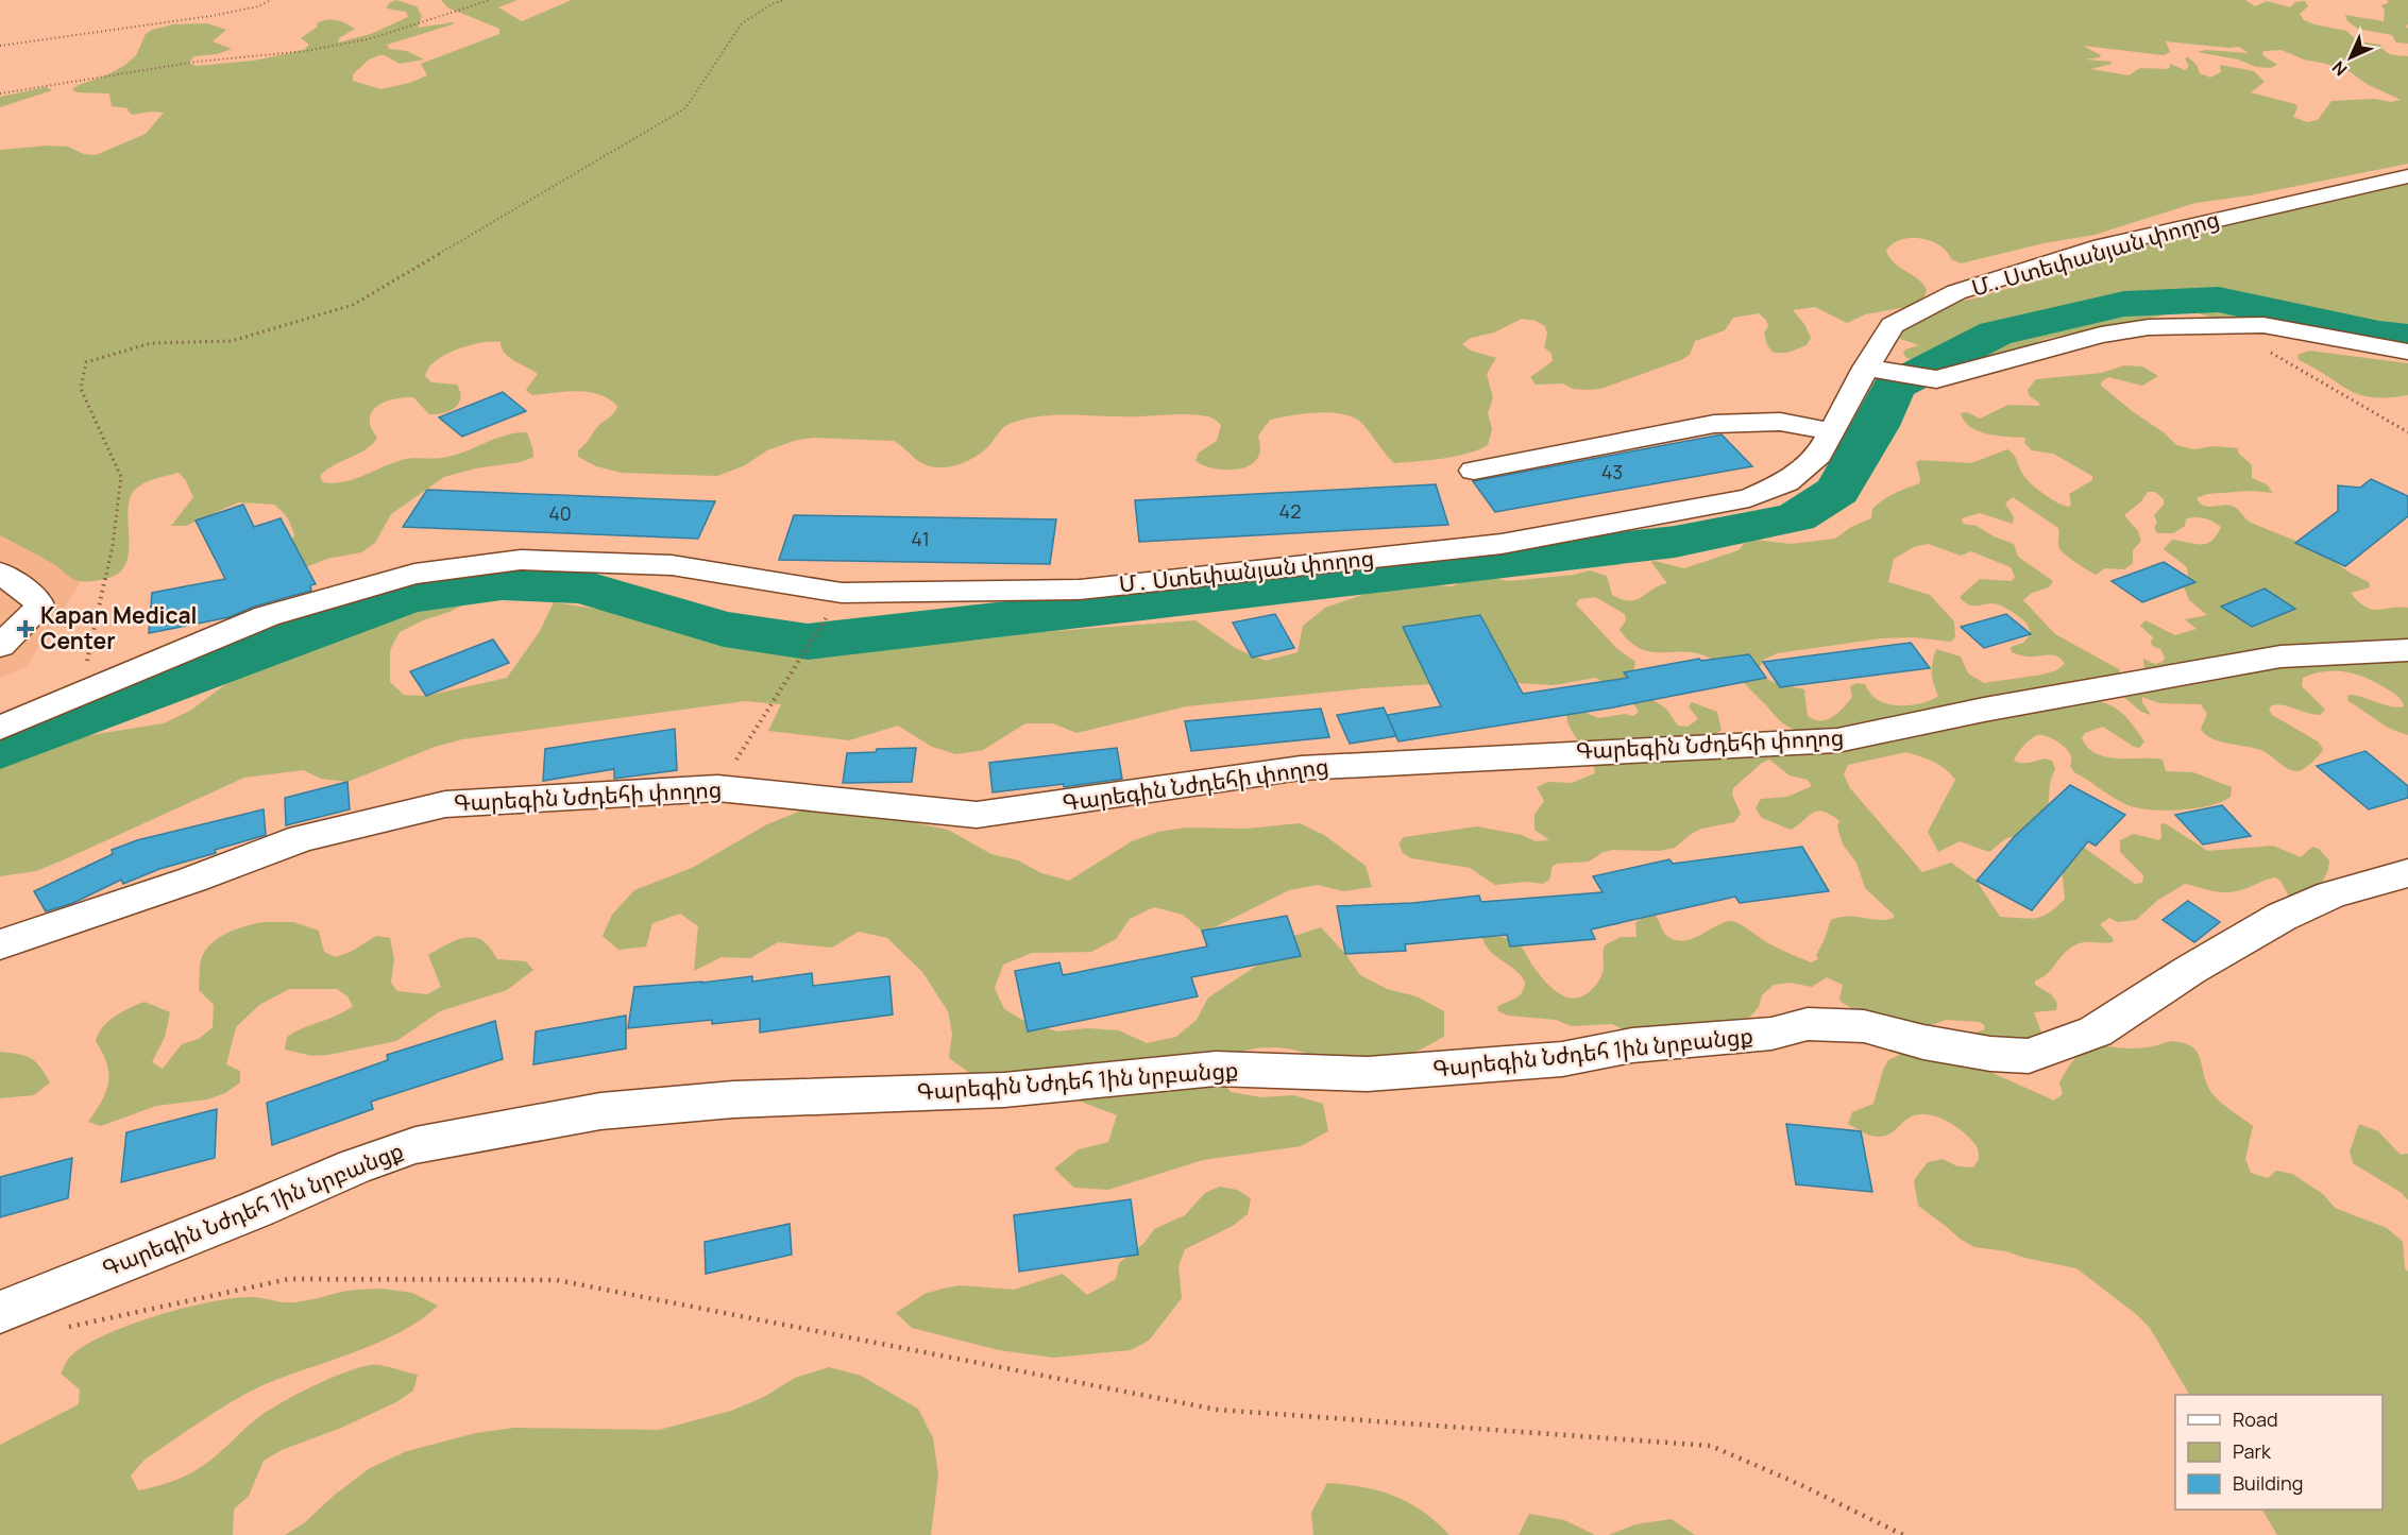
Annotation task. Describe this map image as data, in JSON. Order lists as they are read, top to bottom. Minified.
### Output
{"streets":{"street":["Մ․ Ստեփանյան փողոց","Գարեգին Նժդեհի փողոց","Գարեգին Նժդեհ 1ին նրբանցք"]},"places":{"health":["Kapan Medical Center"]},"house_numbers":["43","42","40","41"],"legend":["Road","Park","Building"],"north":"bottom left"}
